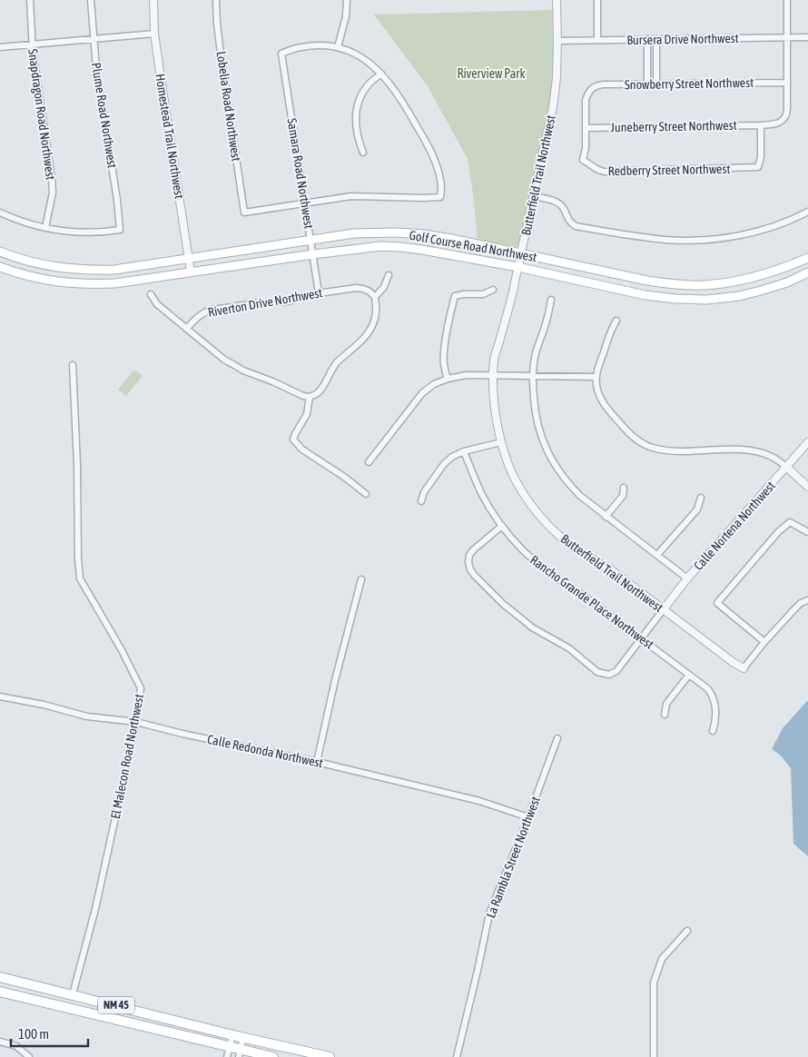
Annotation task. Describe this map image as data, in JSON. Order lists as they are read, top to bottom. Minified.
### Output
{"streets":{"main road":["Golf Course Road Northwest","NM 45"],"street":["Bursera Drive Northwest","Snowberry Street Northwest","Lobelia Road Northwest","Snapdragon Road Northwest","Plume Road Northwest","Juneberry Street Northwest","Homestead Trail Northwest","Redberry Street Northwest","Samara Road Northwest","Butterfield Trail Northwest","Riverton Drive Northwest","Calle Nortena Northwest","Rancho Grande Place Northwest","Calle Redonda Northwest","El Malecon Road Northwest","La Rambla Street Northwest"]},"crossings":[["Bursera Drive Northwest","Butterfield Trail Northwest"],["Snowberry Street Northwest","Juneberry Street Northwest"],["Snowberry Street Northwest","Redberry Street Northwest"],["Lobelia Road Northwest","Samara Road Northwest"],["Snapdragon Road Northwest","Plume Road Northwest"],["Juneberry Street Northwest","Redberry Street Northwest"],["Homestead Trail Northwest","Golf Course Road Northwest"],["Samara Road Northwest","Golf Course Road Northwest"],["Samara Road Northwest","Riverton Drive Northwest"],["Butterfield Trail Northwest","Golf Course Road Northwest"],["Butterfield Trail Northwest","Calle Nortena Northwest"],["Calle Redonda Northwest","El Malecon Road Northwest"],["Calle Redonda Northwest","La Rambla Street Northwest"],["El Malecon Road Northwest","NM 45"]],"parks":["Riverview Park"],"scale_bar":"100 m"}
